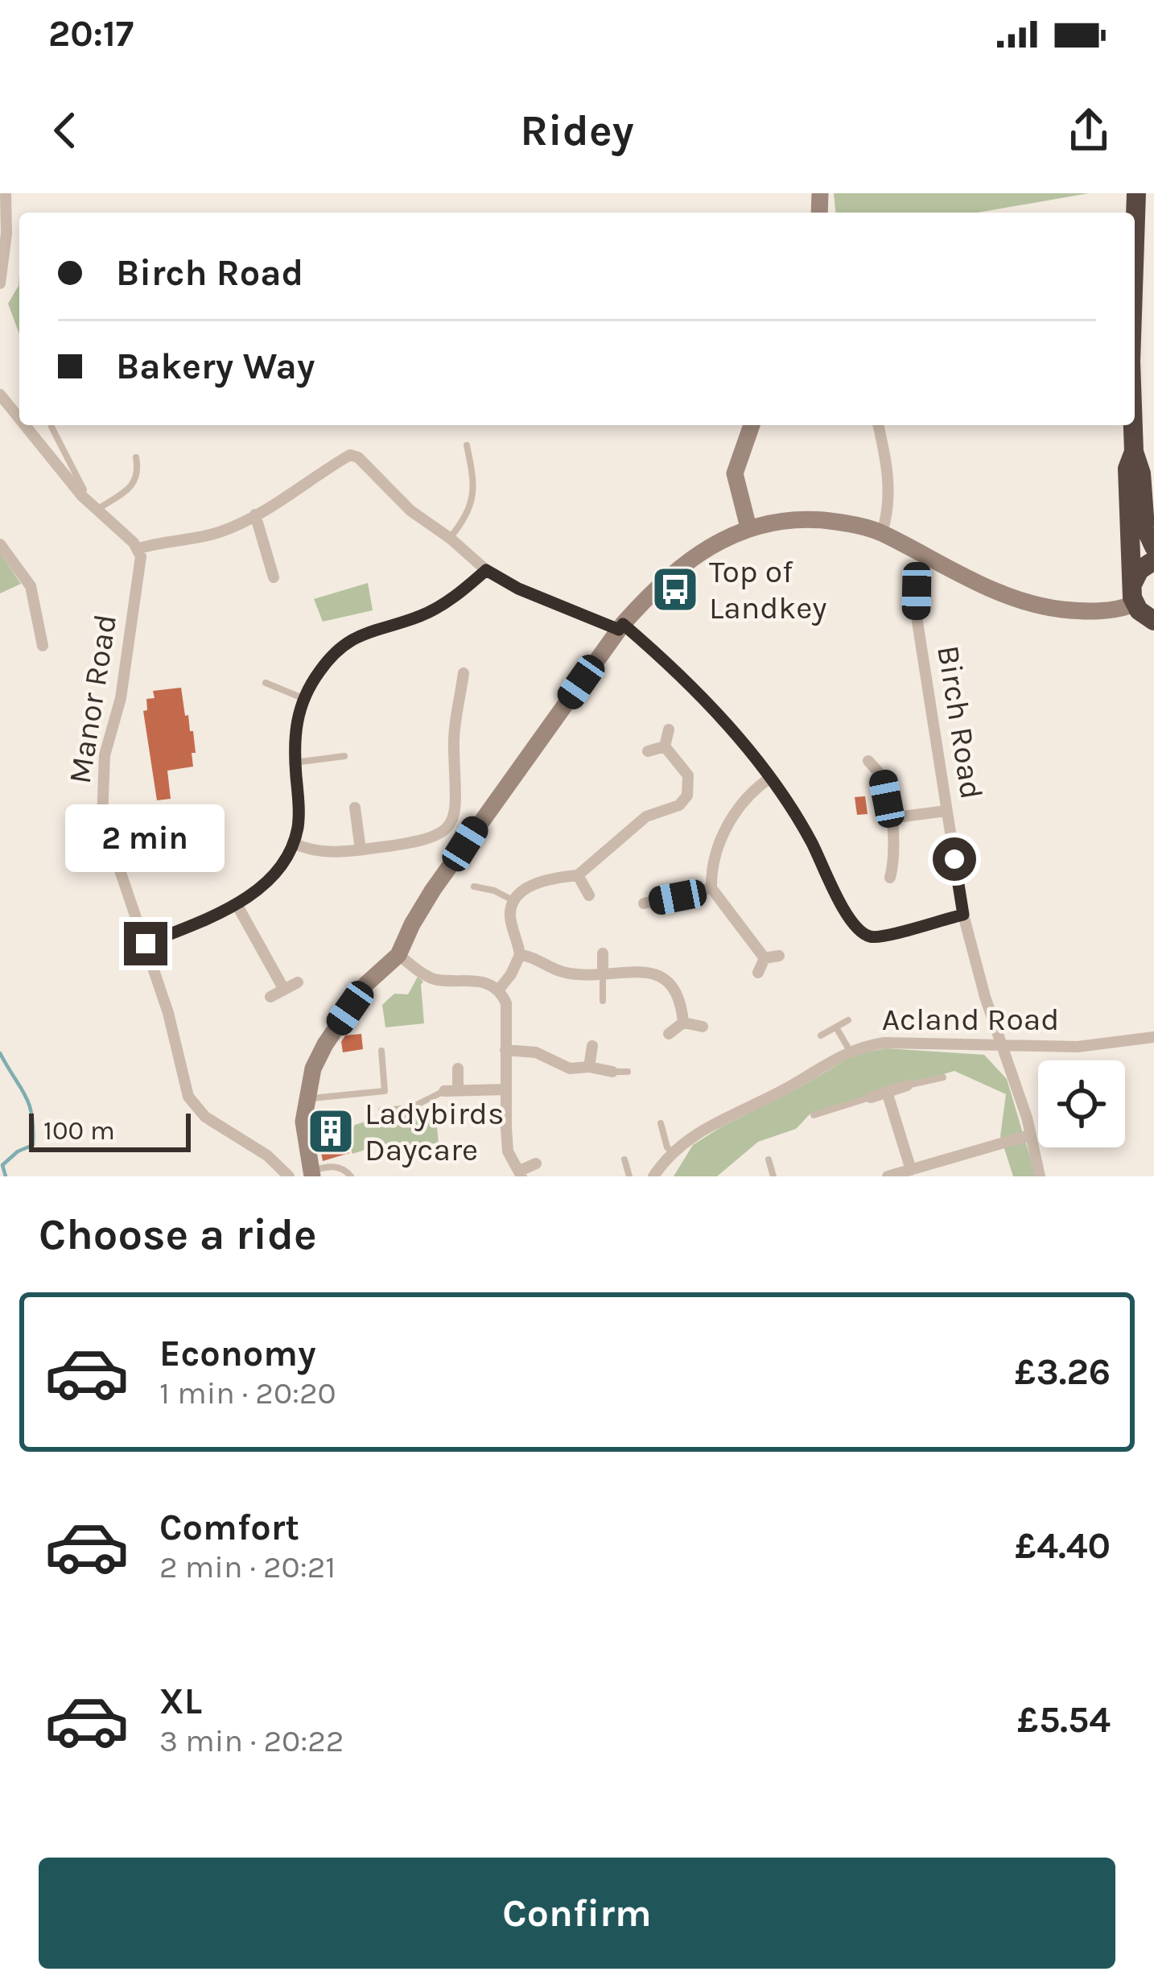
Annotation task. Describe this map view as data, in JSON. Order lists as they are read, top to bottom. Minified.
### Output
{"streets":{"street":["Manor Road","Birch Road","Acland Road"]},"crossings":[["Birch Road","Acland Road"]],"places":{"bus stop":["Top of Landkey"],"building":["Ladybirds Daycare"]},"scale_bar":"100 m","page":{"status":"20:17","header":"Ridey","banner":["Birch Road","Bakery Way"],"bubble":"2 min","scale":"100 m","heading":"Choose a ride","list":[{"name":"Economy","note":"1 min · 20:20","value":"£3.26"},{"name":"Comfort","note":"2 min · 20:21","value":"£4.40"},{"name":"XL","note":"3 min · 20:22","value":"£5.54"}],"buttons":"Confirm"}}
